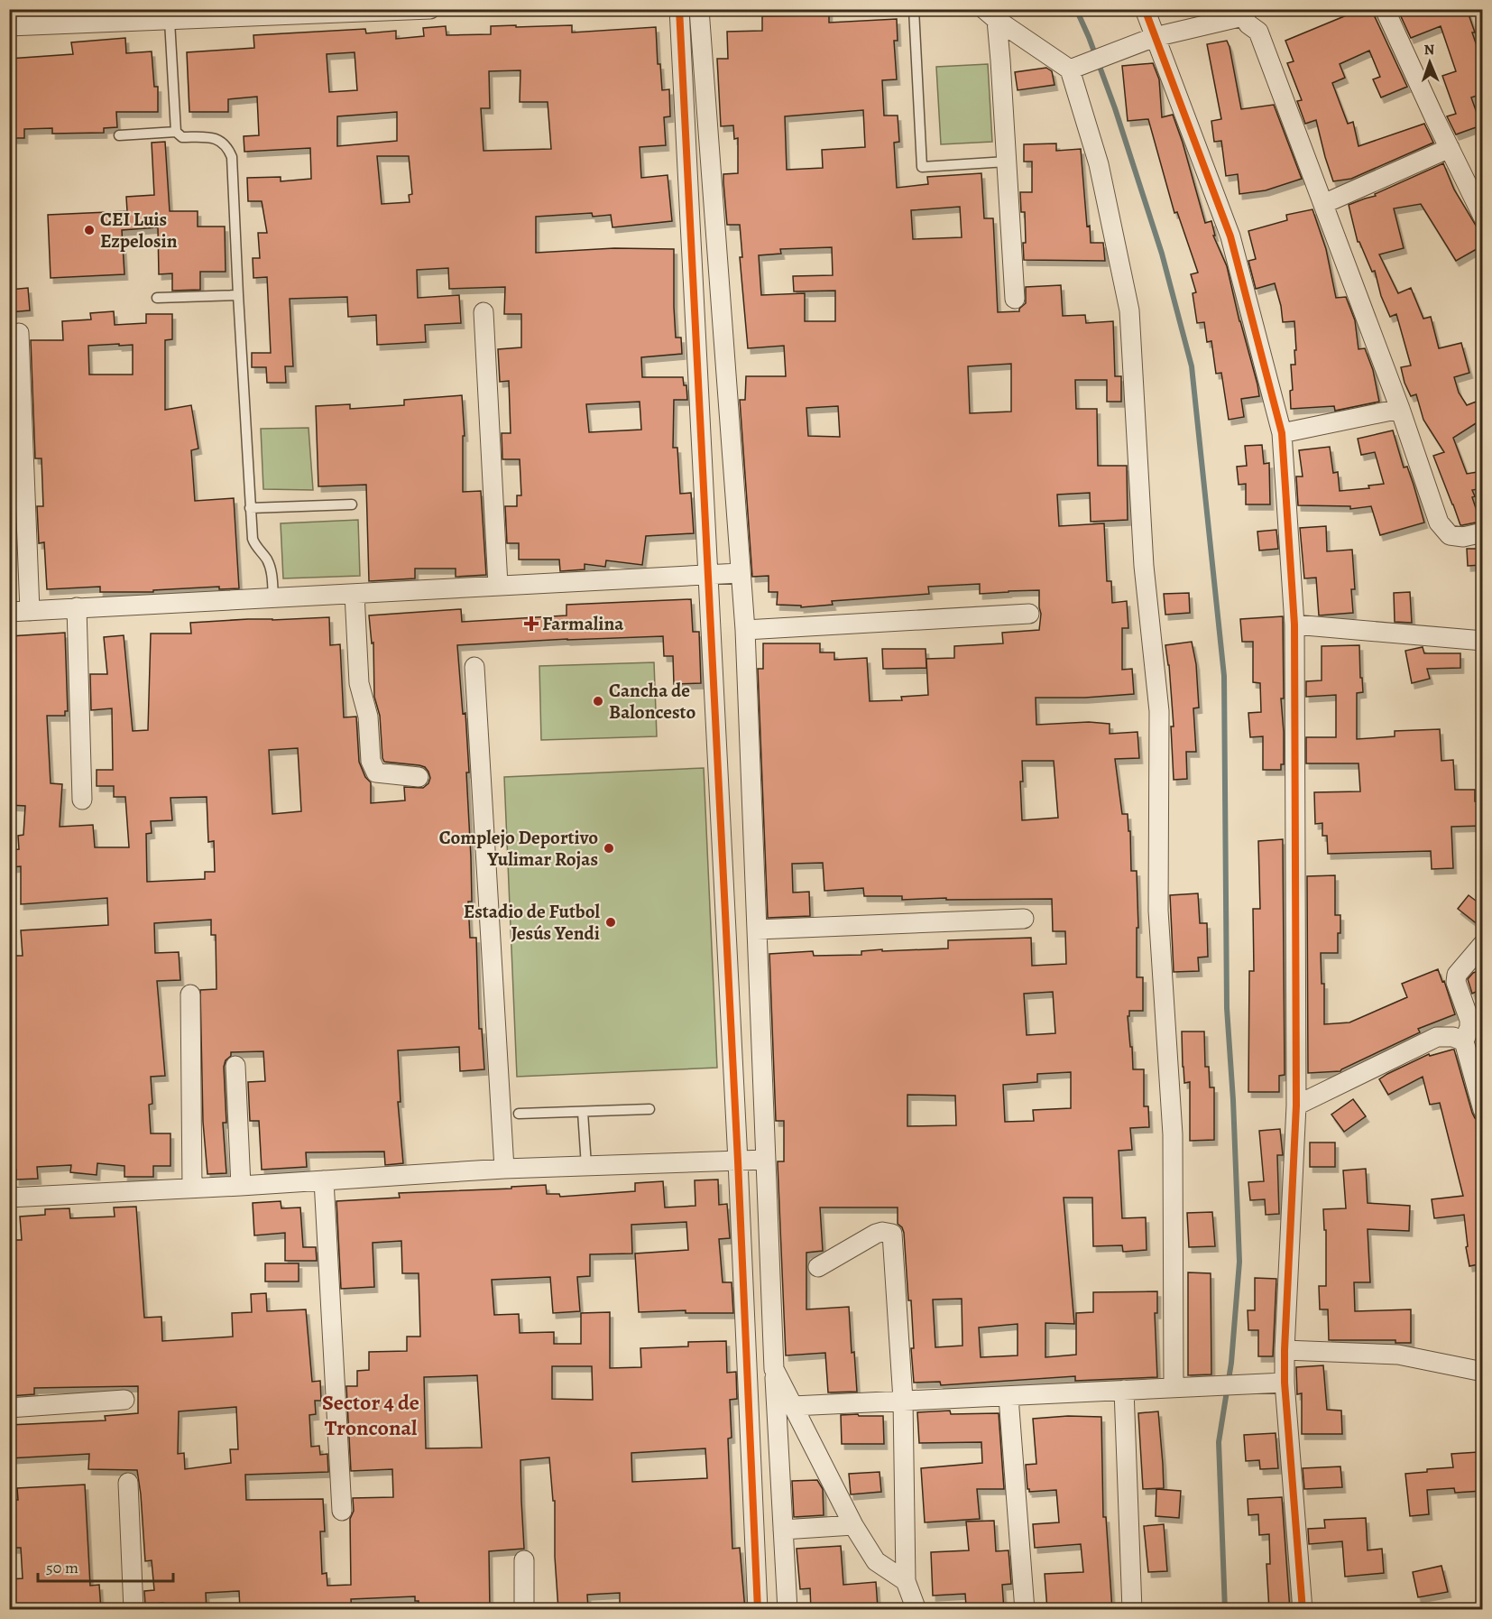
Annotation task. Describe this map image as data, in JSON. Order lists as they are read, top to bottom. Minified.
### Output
{"districts":["Sector 4 de Tronconal"],"places":{"other":["CEI Luis Ezpelosin","Cancha de Baloncesto","Complejo Deportivo Yulimar Rojas","Estadio de Futbol Jesús Yendi"],"health":["Farmalina"]},"scale_bar":"50 m","north":"top"}
